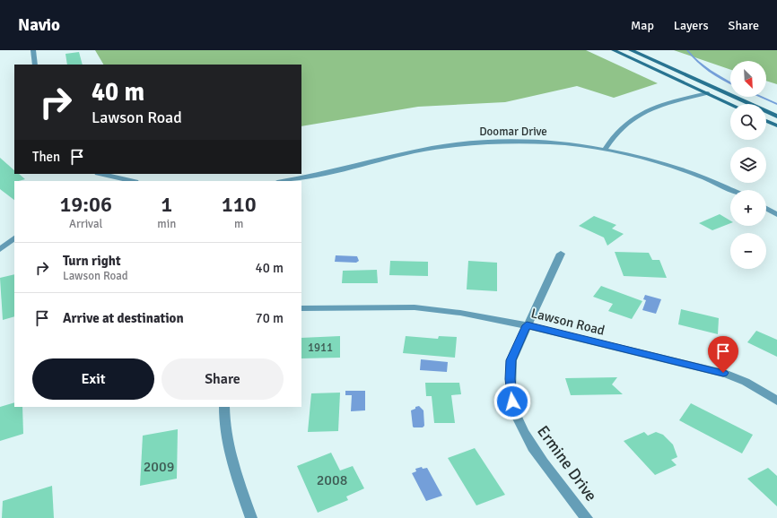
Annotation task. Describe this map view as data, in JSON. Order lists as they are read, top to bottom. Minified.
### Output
{"streets":{"street":["Doomar Drive","Lawson Road","Ermine Drive"]},"crossings":[["Lawson Road","Ermine Drive"]],"house_numbers":["1911","2009","2008"],"north":"bottom right","page":{"header":"Navio","nav":["Map","Layers","Share"],"map_buttons":["+","−"],"turn":["40 m","Lawson Road"],"then":"Then","eta":["19:06","Arrival","1","min","110","m"],"list":[{"name":"Turn right","note":"Lawson Road","value":"40 m"},{"name":"Arrive at destination","value":"70 m"}],"buttons":["Exit","Share"]}}
